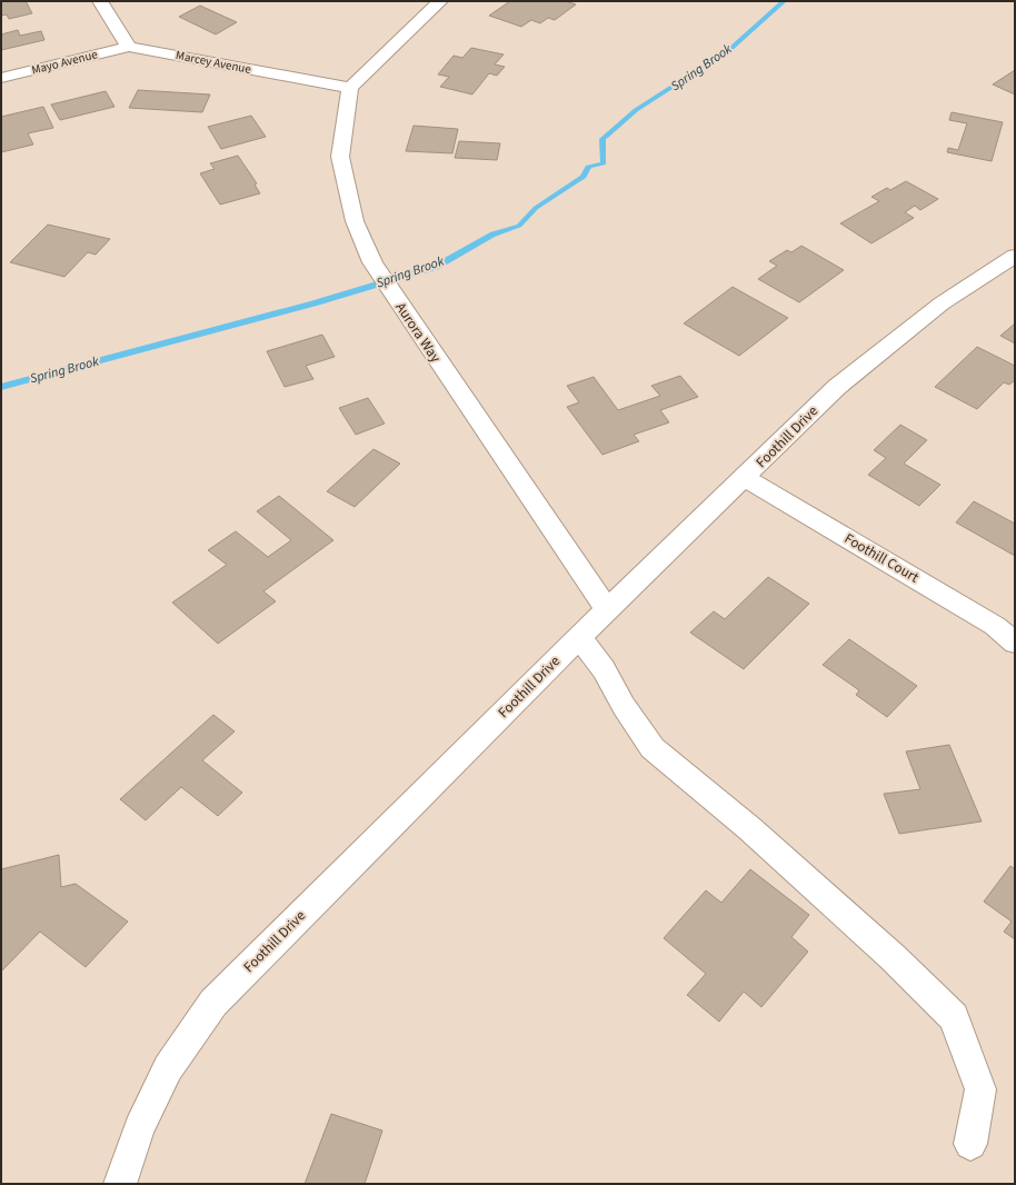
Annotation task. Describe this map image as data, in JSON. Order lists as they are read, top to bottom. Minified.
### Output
{"streets":{"street":["Mayo Avenue","Marcey Avenue","Aurora Way","Foothill Drive","Foothill Court"]},"crossings":[["Mayo Avenue","Marcey Avenue"],["Marcey Avenue","Aurora Way"],["Aurora Way","Foothill Drive"],["Foothill Drive","Foothill Court"]],"water":["Spring Brook"]}
